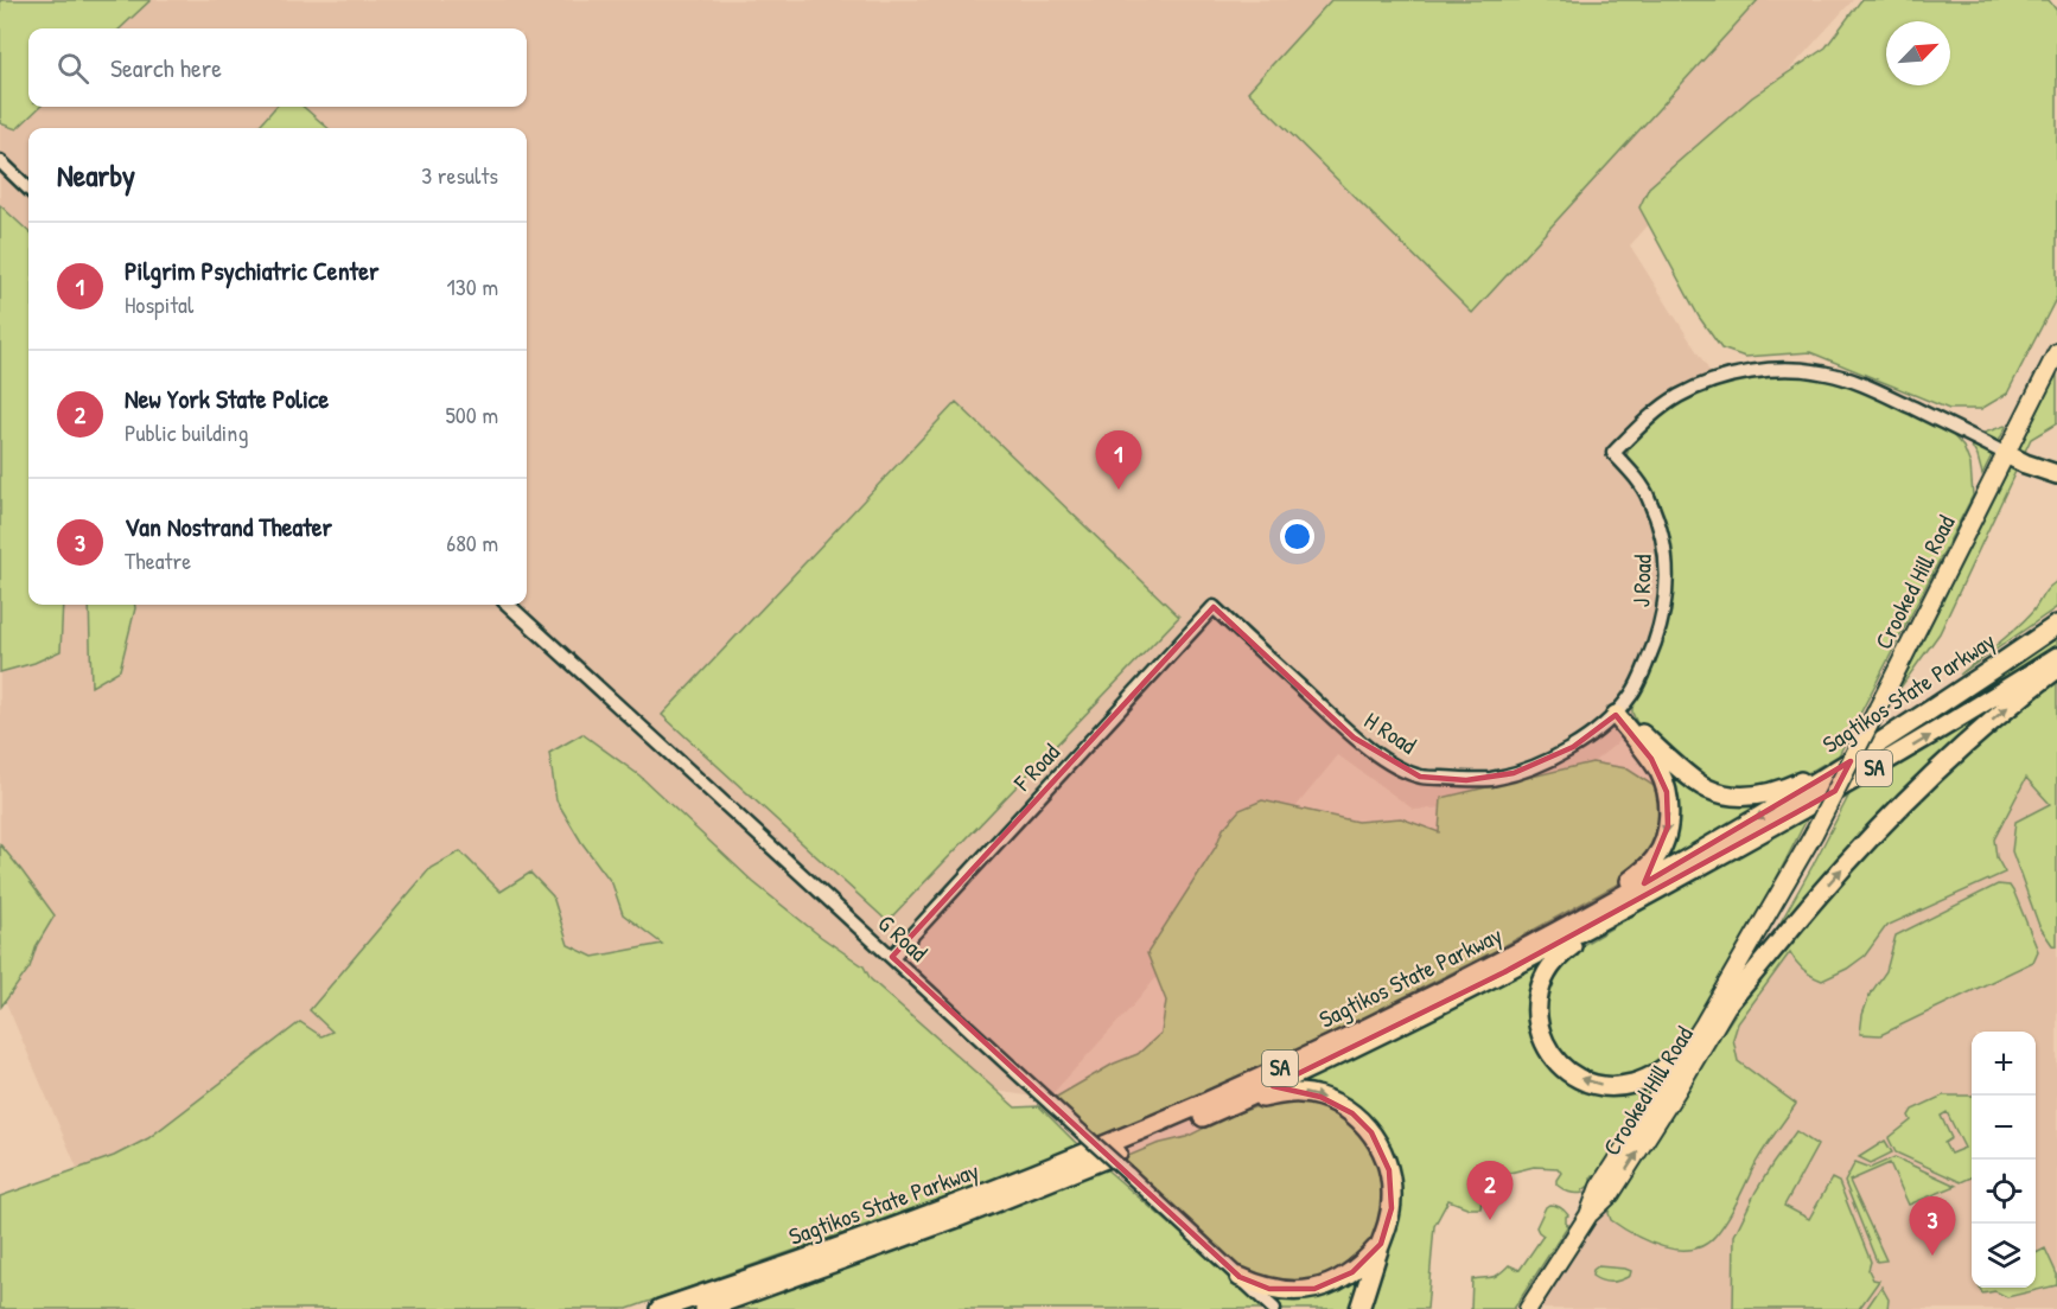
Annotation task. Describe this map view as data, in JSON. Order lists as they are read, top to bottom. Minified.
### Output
{"streets":{"highway":["Sagtikos State Parkway","SA"],"main road":["Crooked Hill Road"],"street":["J Road","H Road","F Road","G Road"]},"crossings":[["J Road","Crooked Hill Road"],["J Road","H Road"],["H Road","F Road"],["F Road","G Road"]],"north":"top right","page":{"search":"Search here","heading":["Nearby","3 results"],"list":[{"mark":"1","name":"Pilgrim Psychiatric Center","note":"Hospital","value":"130 m"},{"mark":"2","name":"New York State Police","note":"Public building","value":"500 m"},{"mark":"3","name":"Van Nostrand Theater","note":"Theatre","value":"680 m"}],"pins":["1","2","3"],"map_buttons":["+","−"]}}
